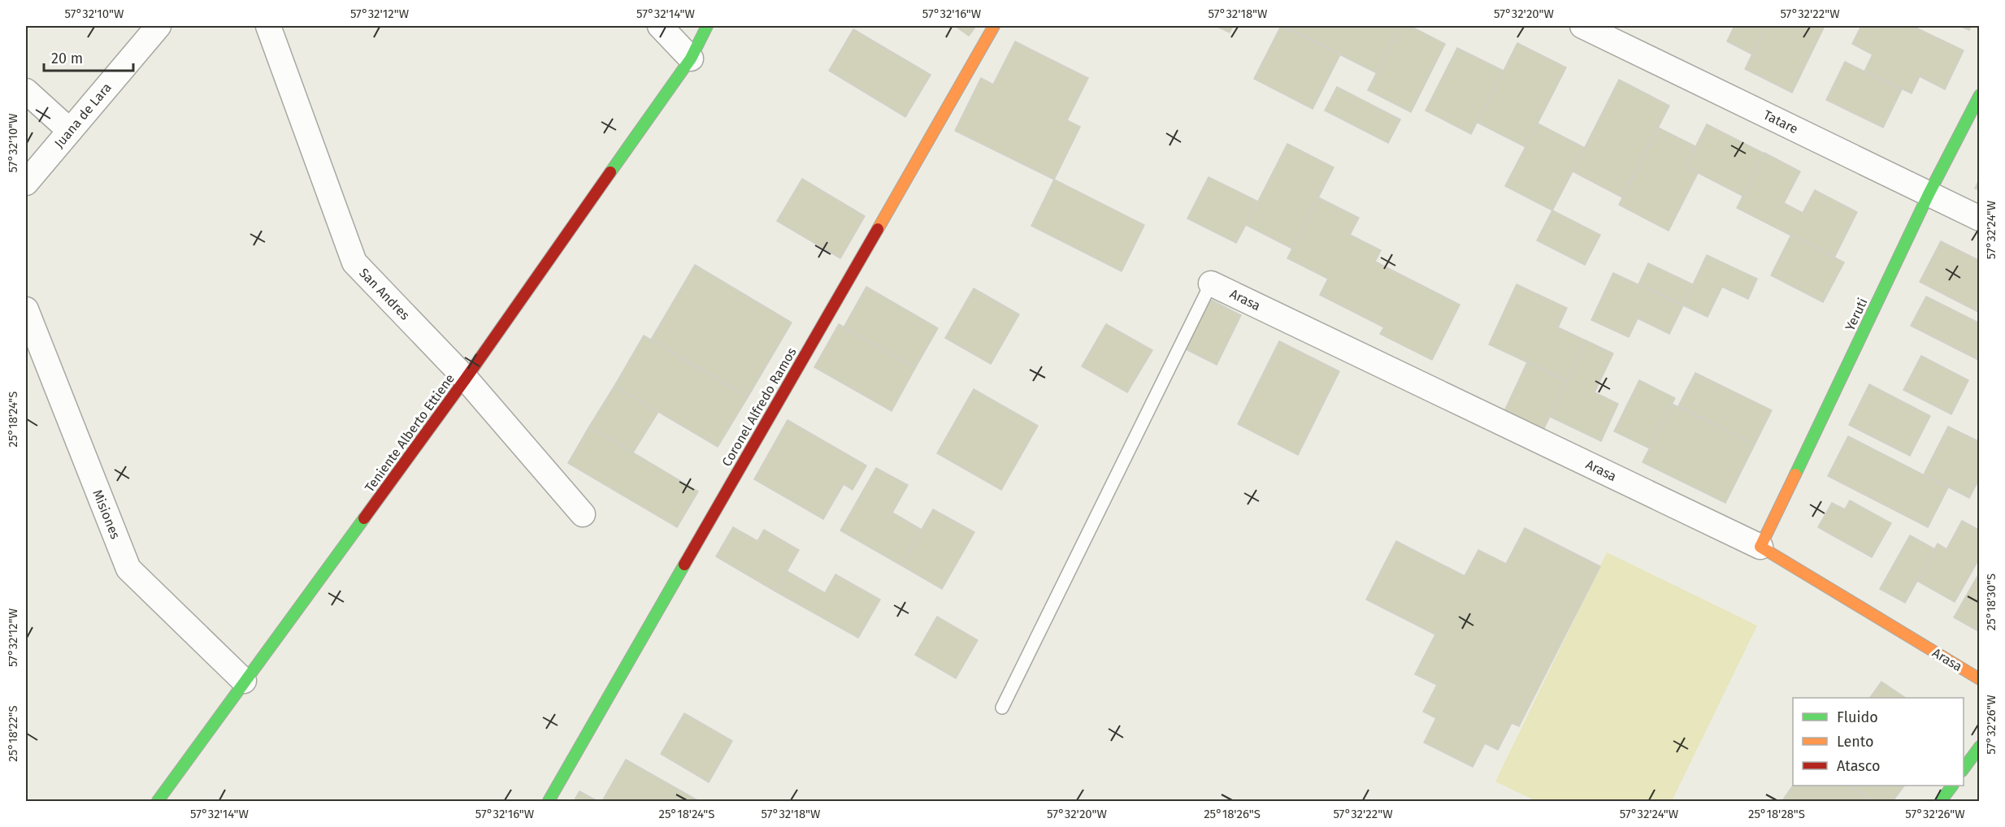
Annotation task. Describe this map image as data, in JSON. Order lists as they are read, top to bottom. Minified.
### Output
{"streets":{"street":["Juana de Lara","Tatare","San Andres","Arasa","Yeruti","Coronel Alfredo Ramos","Teniente Alberto Ettiene","Misiones"]},"crossings":[["Tatare","Yeruti"],["San Andres","Teniente Alberto Ettiene"],["Arasa","Yeruti"],["Teniente Alberto Ettiene","Misiones"]],"legend":["Fluido","Lento","Atasco"],"scale_bar":"20 m","coordinates":["57°32'10\"W","57°32'12\"W","57°32'14\"W","57°32'16\"W","57°32'18\"W","57°32'20\"W","57°32'22\"W","57°32'24\"W","25°18'24\"S","25°18'30\"S","57°32'26\"W","25°18'22\"S","25°18'26\"S","25°18'28\"S"]}
